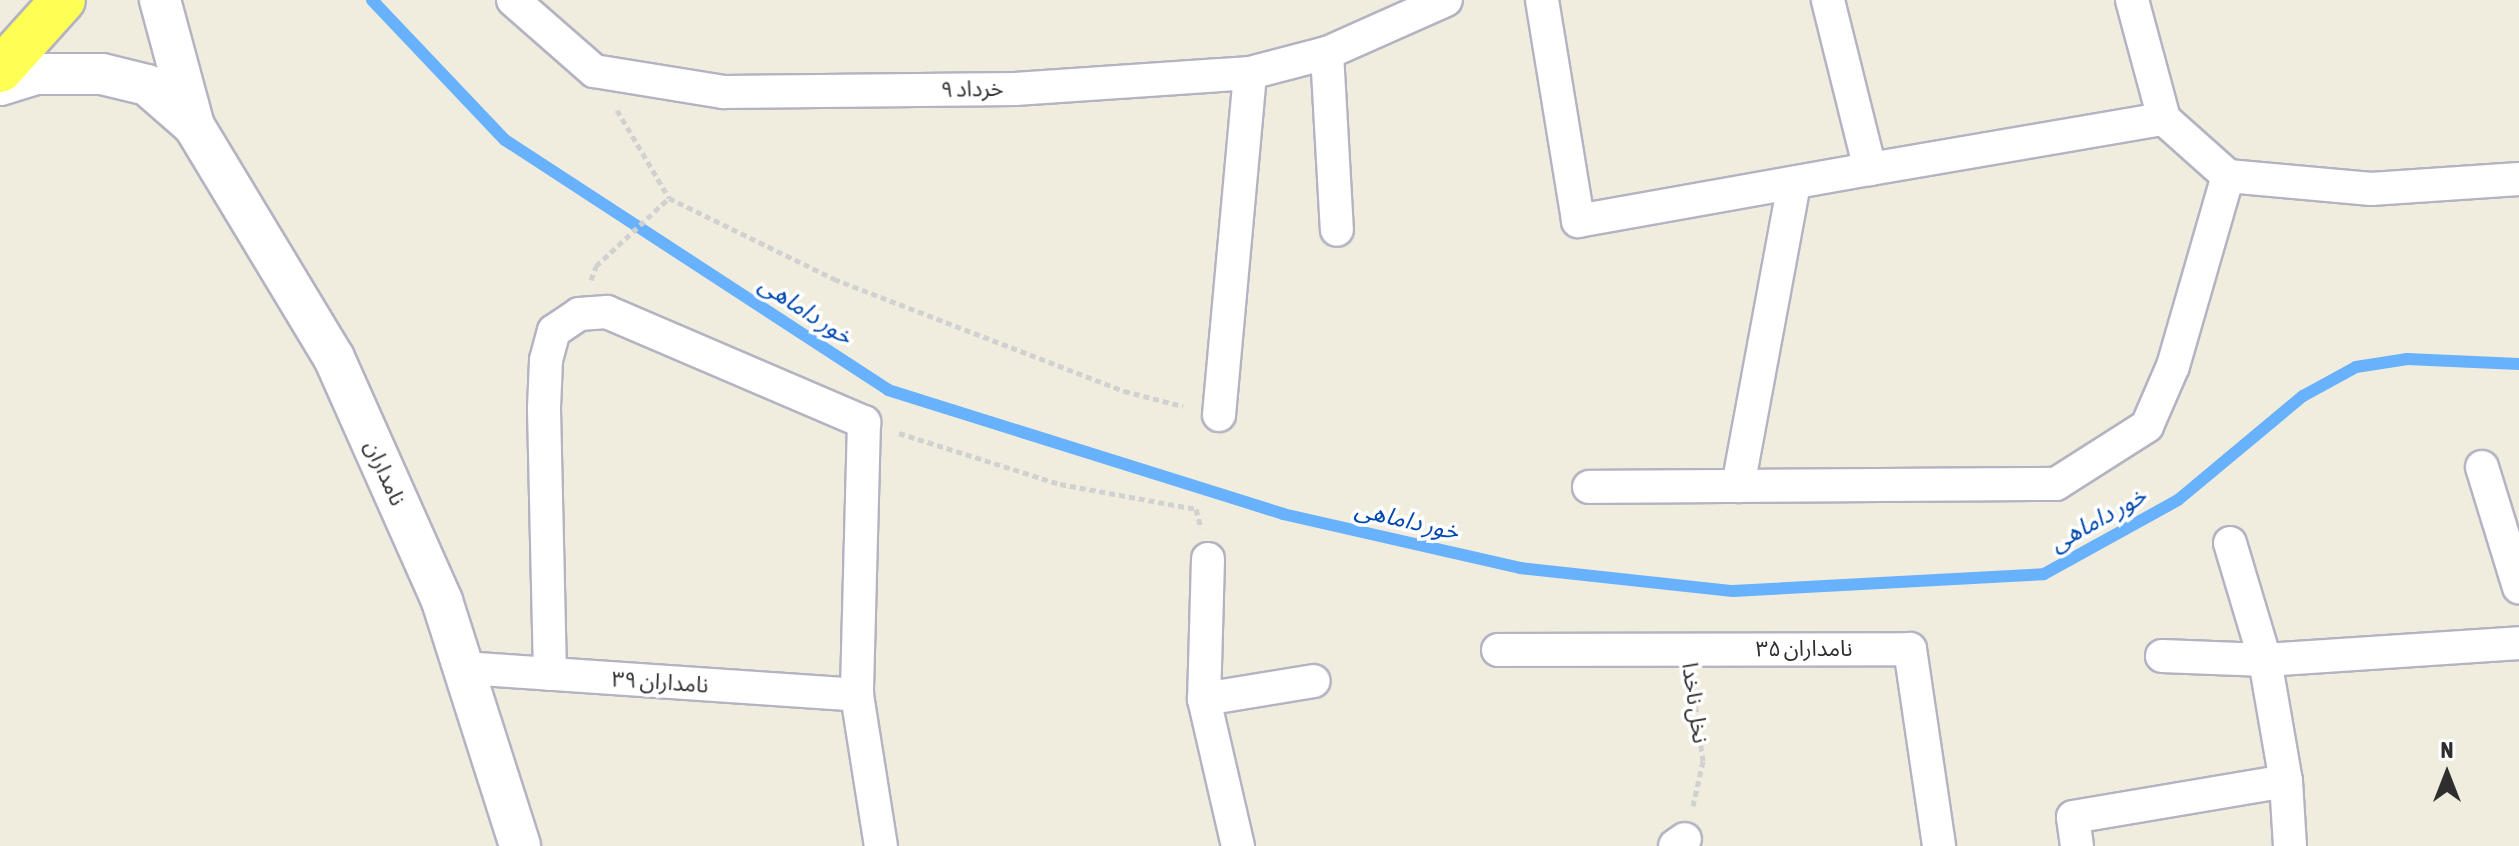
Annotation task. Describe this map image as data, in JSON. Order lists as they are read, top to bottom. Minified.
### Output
{"streets":{"street":["خرداد ۹","نامداران","نامداران ۳۵","نامداران ۳۹"],"path":["نخل ناخدا"]},"crossings":[["نامداران","نامداران ۳۹"],["نامداران ۳۵","نخل ناخدا"]],"water":["خور داماهی"],"north":"top"}
